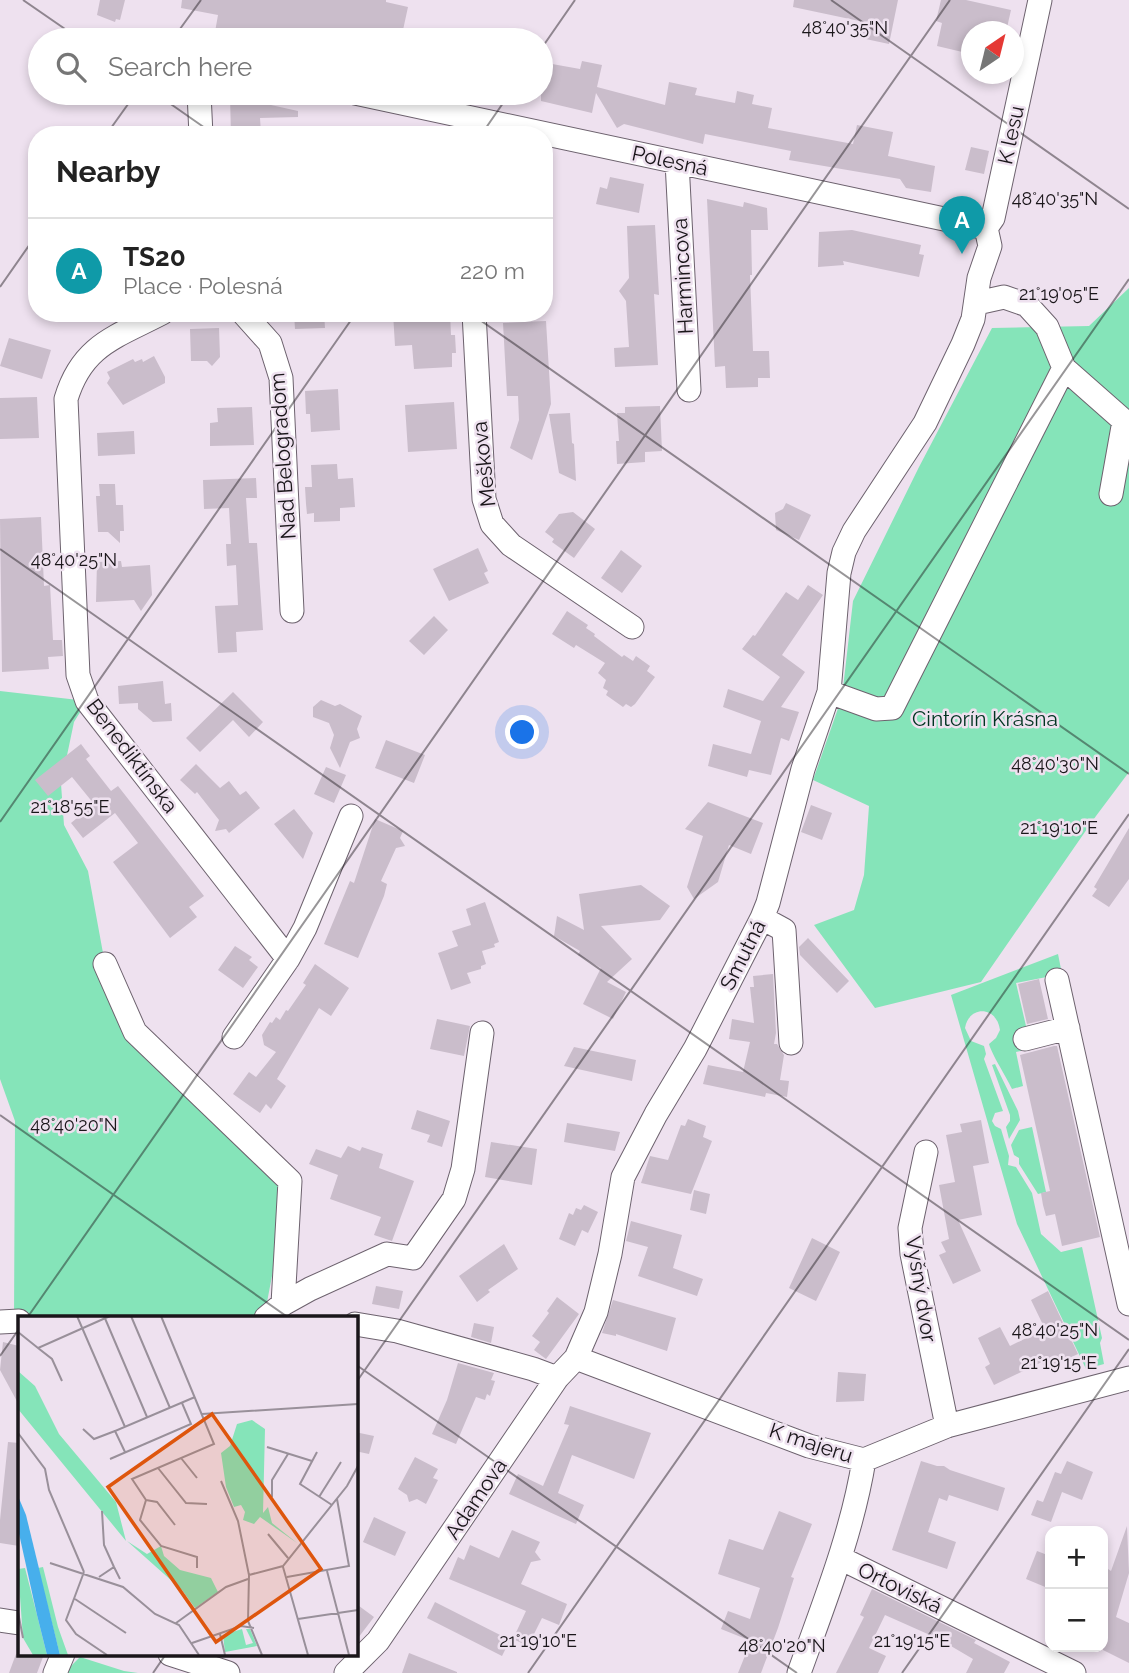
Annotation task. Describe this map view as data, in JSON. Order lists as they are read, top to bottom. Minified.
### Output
{"streets":{"street":["K lesu","Polesná","Harmincova","Nad Belogradom","Meškova","Benediktínska","Smutná","Vyšný dvor","K majeru","Adamova","Ortoviská"]},"crossings":[["K lesu","Polesná"],["K lesu","Smutná"],["Polesná","Harmincova"],["Smutná","K majeru"],["Smutná","Adamova"],["Vyšný dvor","K majeru"],["K majeru","Adamova"]],"parks":["Cintorín Krásna"],"north":"top right","page":{"search":"Search here","heading":"Nearby","pins":"A","list":[{"mark":"A","name":"TS20","note":"Place · Polesná","value":"220 m"}],"map_buttons":["+","−"]},"coordinates":["48°40'35\"N","21°19'05\"E","48°40'25\"N","48°40'30\"N","21°18'55\"E","21°19'10\"E","48°40'20\"N","21°19'15\"E"]}
